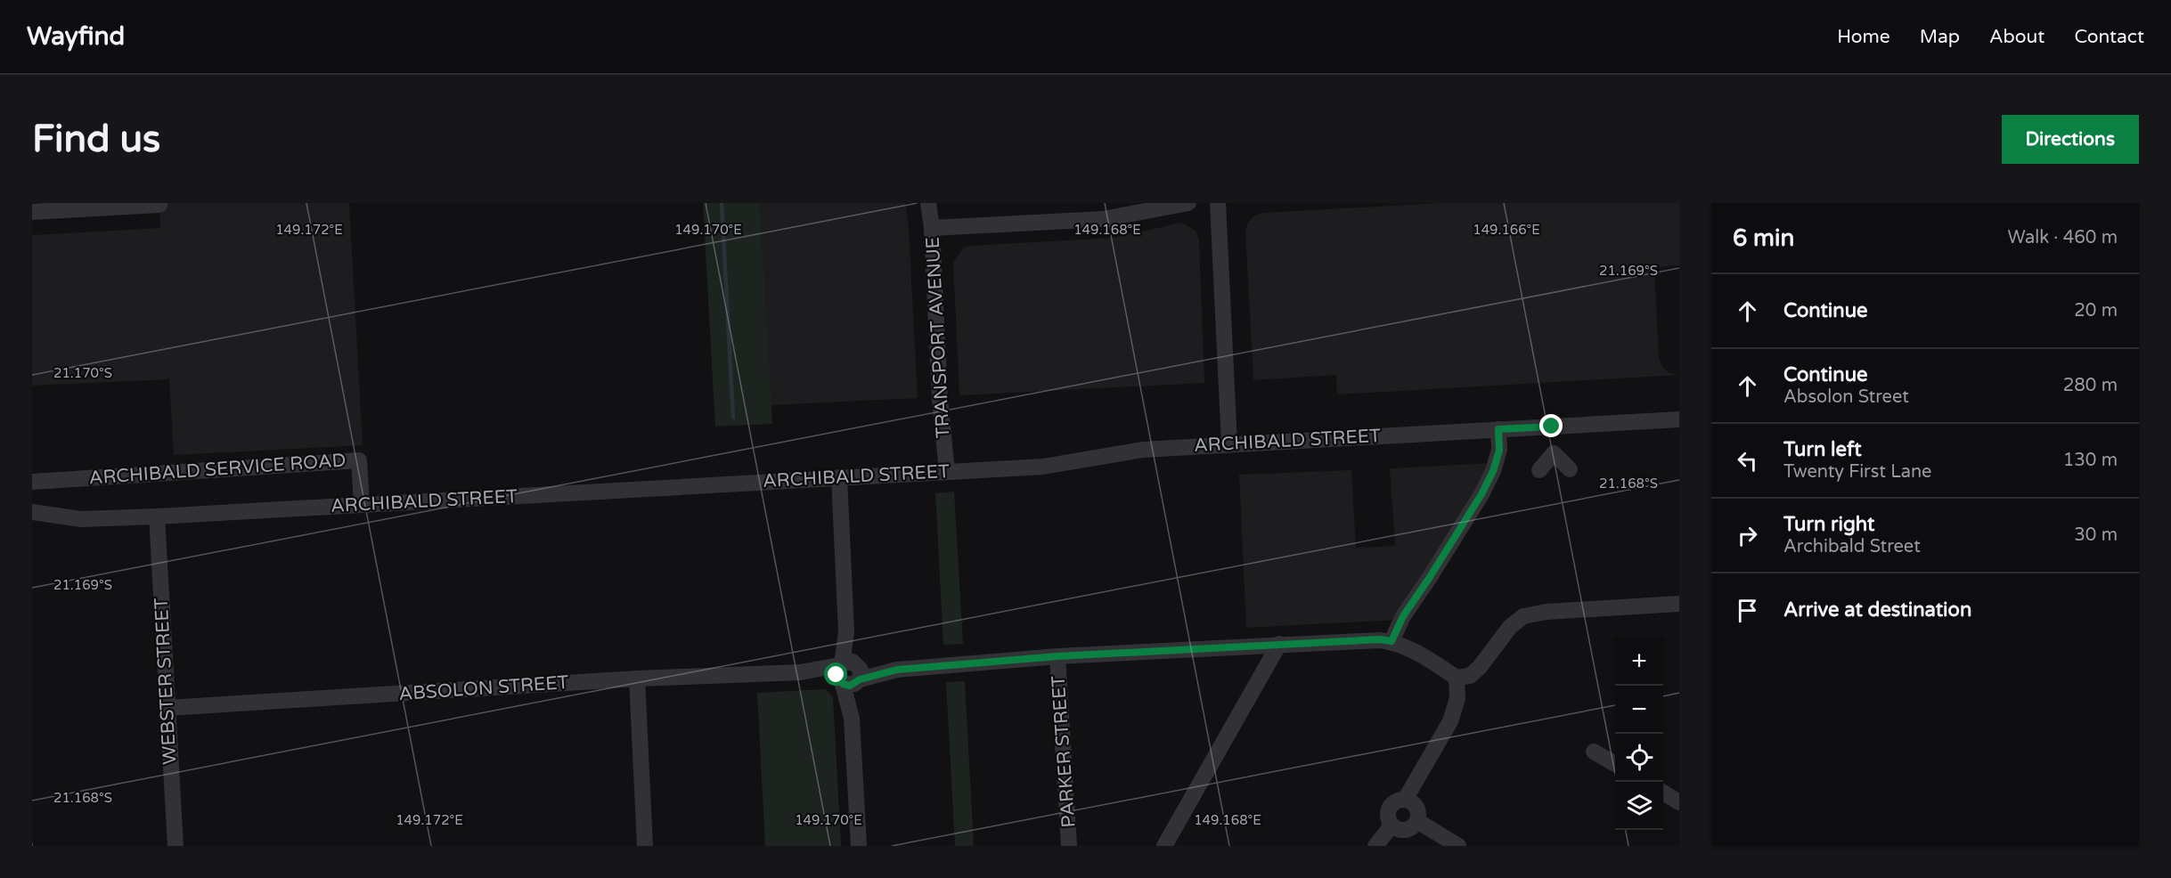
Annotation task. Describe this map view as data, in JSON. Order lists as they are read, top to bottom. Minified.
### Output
{"streets":{"street":["TRANSPORT AVENUE","ARCHIBALD STREET","ARCHIBALD SERVICE ROAD","WEBSTER STREET","ABSOLON STREET","PARKER STREET"]},"crossings":[["TRANSPORT AVENUE","ARCHIBALD STREET"],["ARCHIBALD STREET","ARCHIBALD SERVICE ROAD"],["ARCHIBALD STREET","WEBSTER STREET"],["WEBSTER STREET","ABSOLON STREET"],["ABSOLON STREET","PARKER STREET"]],"page":{"header":"Wayfind","nav":["Home","Map","About","Contact"],"buttons":"Directions","title":"Find us","heading":["6 min","Walk · 460 m"],"list":[["Continue","20 m"],["Continue","Absolon Street","280 m"],["Turn left","Twenty First Lane","130 m"],["Turn right","Archibald Street","30 m"],"Arrive at destination"],"map_buttons":["+","−"]},"coordinates":["149.172°E","149.170°E","149.168°E","149.166°E","21.169°S","21.170°S","21.168°S"]}
